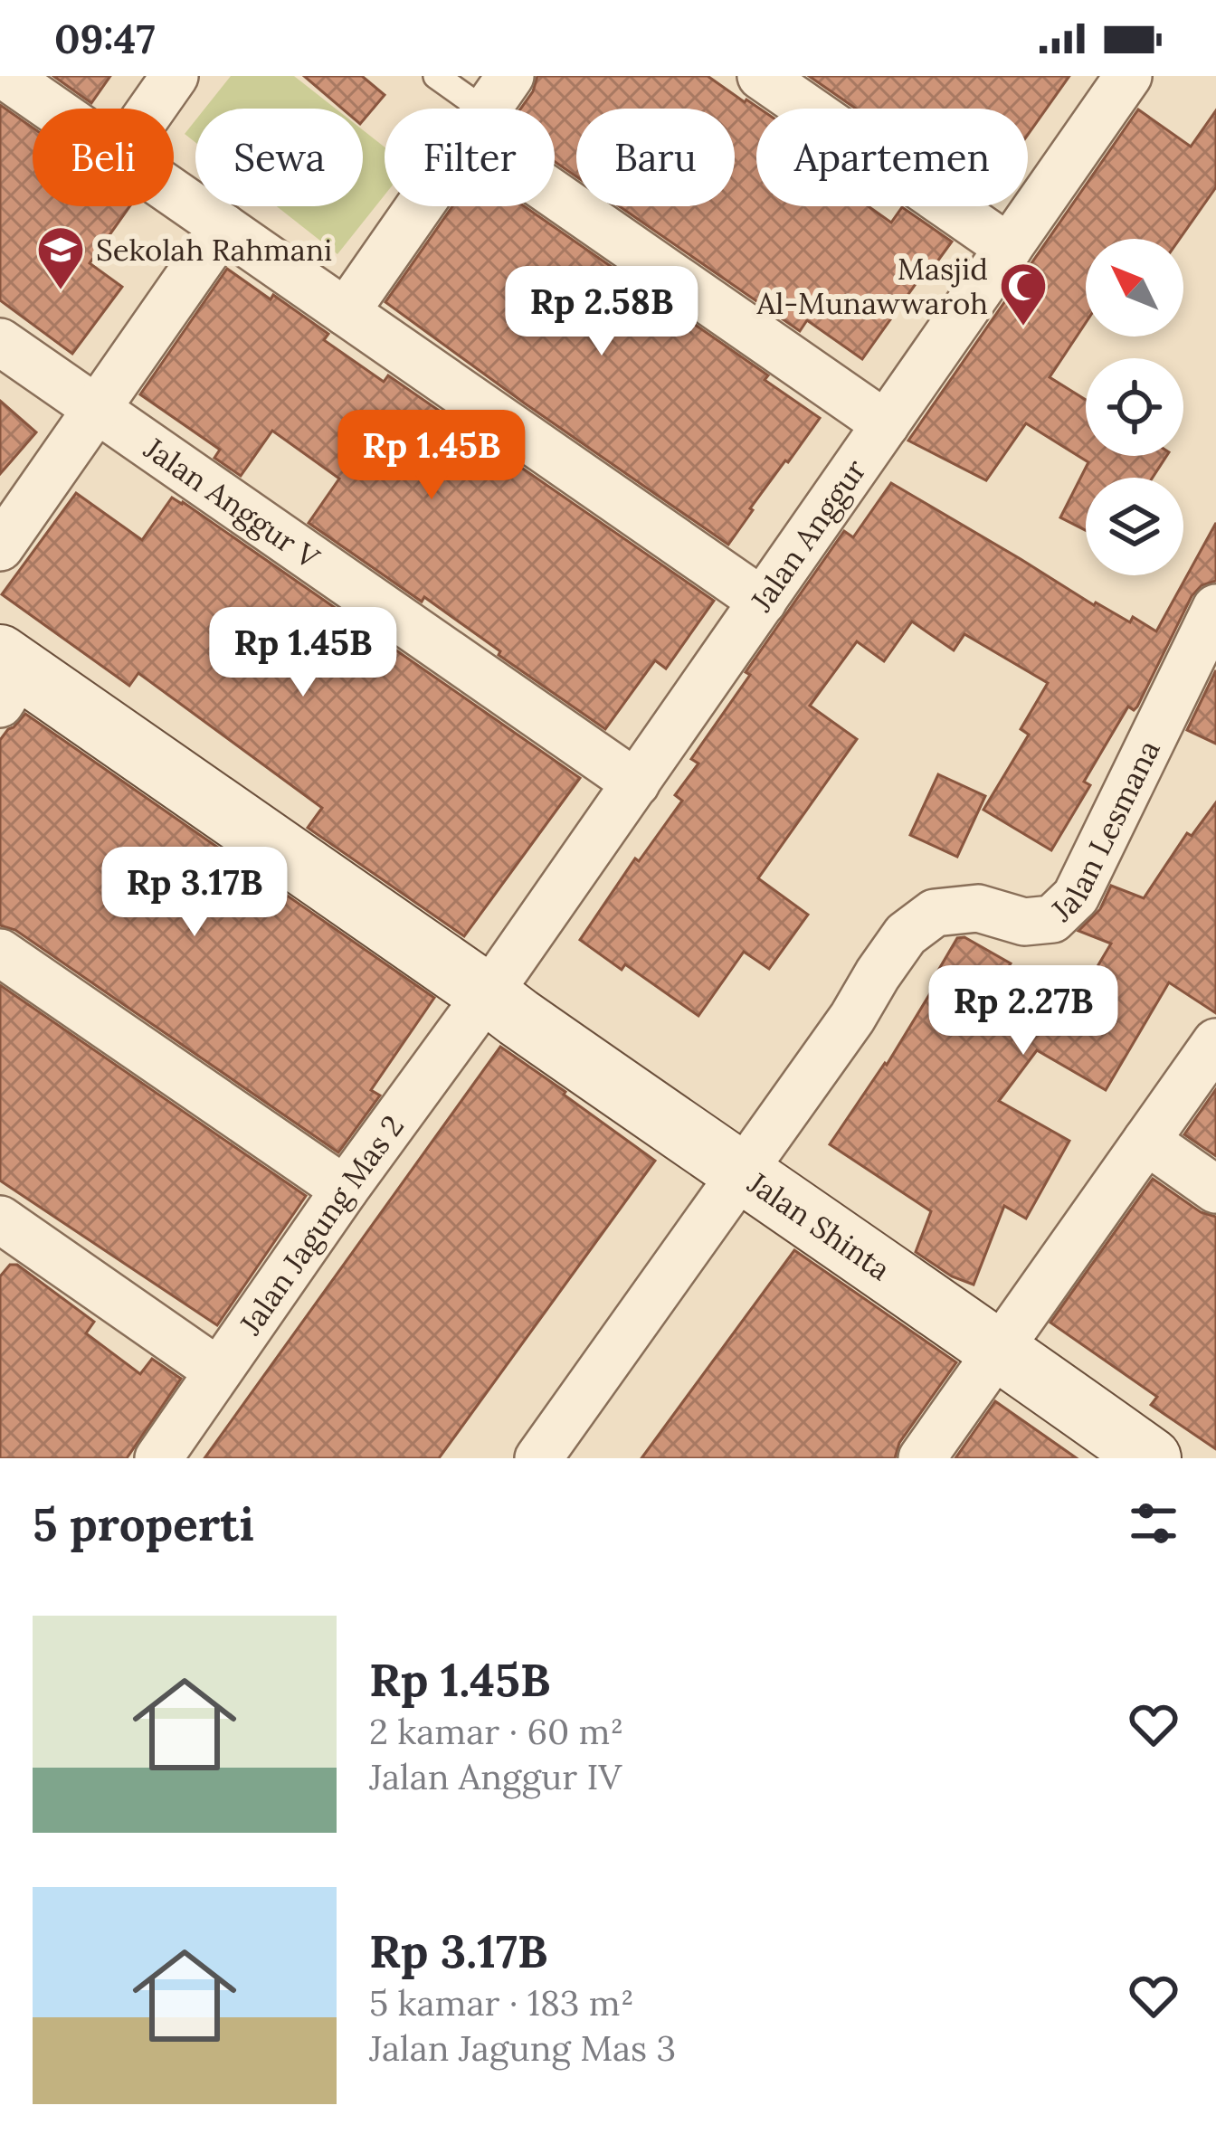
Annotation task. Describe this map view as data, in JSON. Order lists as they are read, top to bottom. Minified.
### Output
{"streets":{"street":["Jalan Anggur V","Jalan Anggur","Jalan Lesmana","Jalan Jagung Mas 2","Jalan Shinta"]},"crossings":[["Jalan Anggur V","Jalan Anggur"],["Jalan Anggur","Jalan Jagung Mas 2"],["Jalan Anggur","Jalan Shinta"],["Jalan Lesmana","Jalan Shinta"],["Jalan Jagung Mas 2","Jalan Shinta"]],"places":{"school or university":["Sekolah Rahmani"],"mosque":["Masjid Al-Munawwaroh"]},"north":"top left","page":{"status":"09:47","chip":["Beli","Sewa","Filter","Baru","Apartemen"],"price":["Rp 2.58B","Rp 1.45B","Rp 1.45B","Rp 3.17B","Rp 2.27B"],"heading":"5 properti","list":[{"name":"Rp 1.45B","note":"2 kamar · 60 m² · Jalan Anggur IV"},{"name":"Rp 3.17B","note":"5 kamar · 183 m² · Jalan Jagung Mas 3"}]}}
